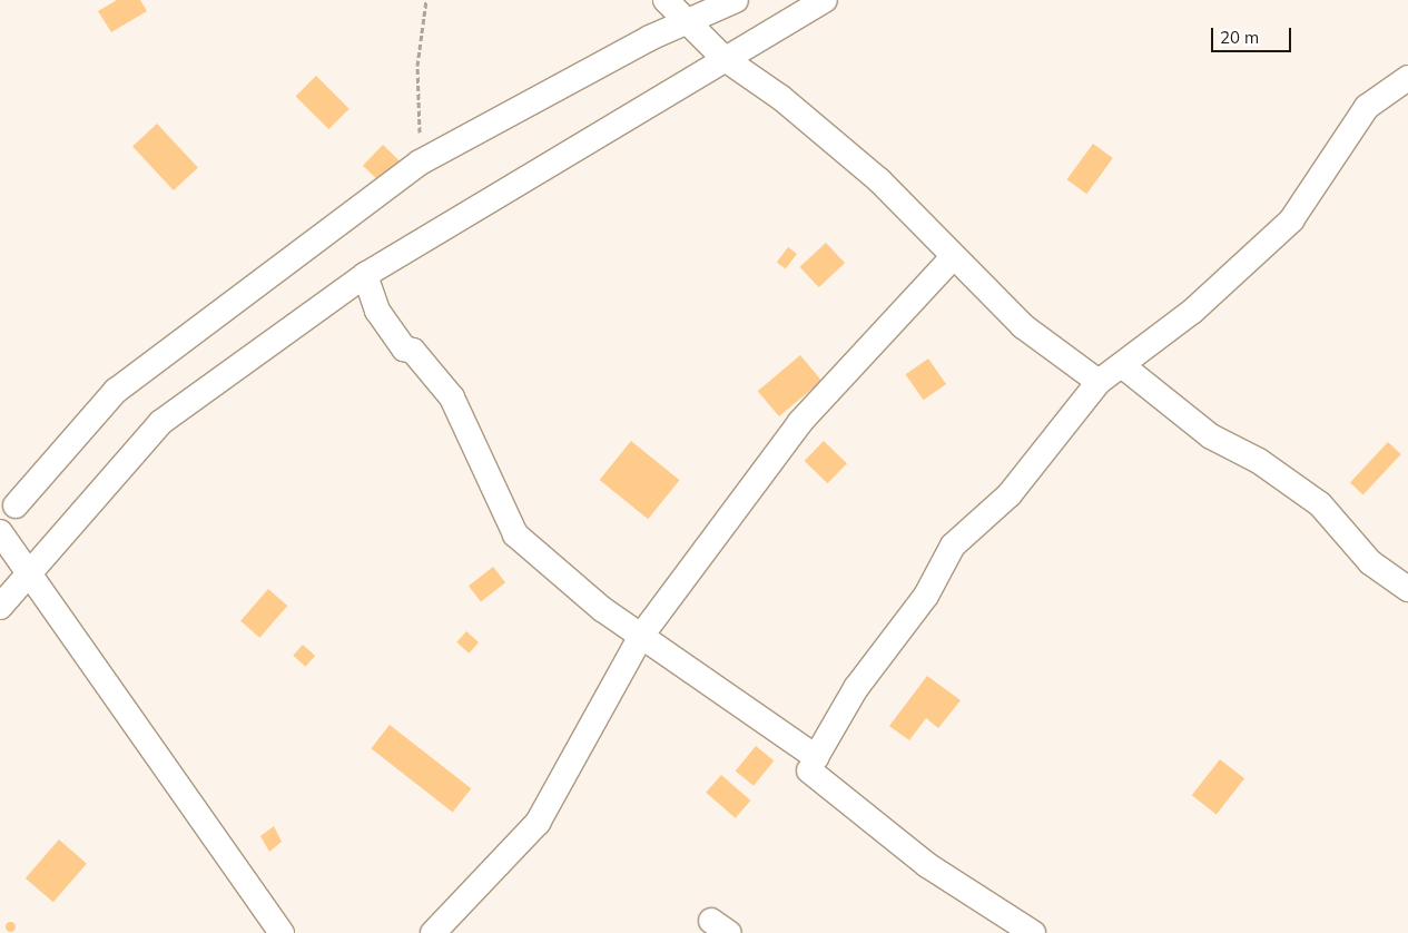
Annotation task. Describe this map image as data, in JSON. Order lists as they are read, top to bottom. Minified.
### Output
{"scale_bar":"20 m"}
